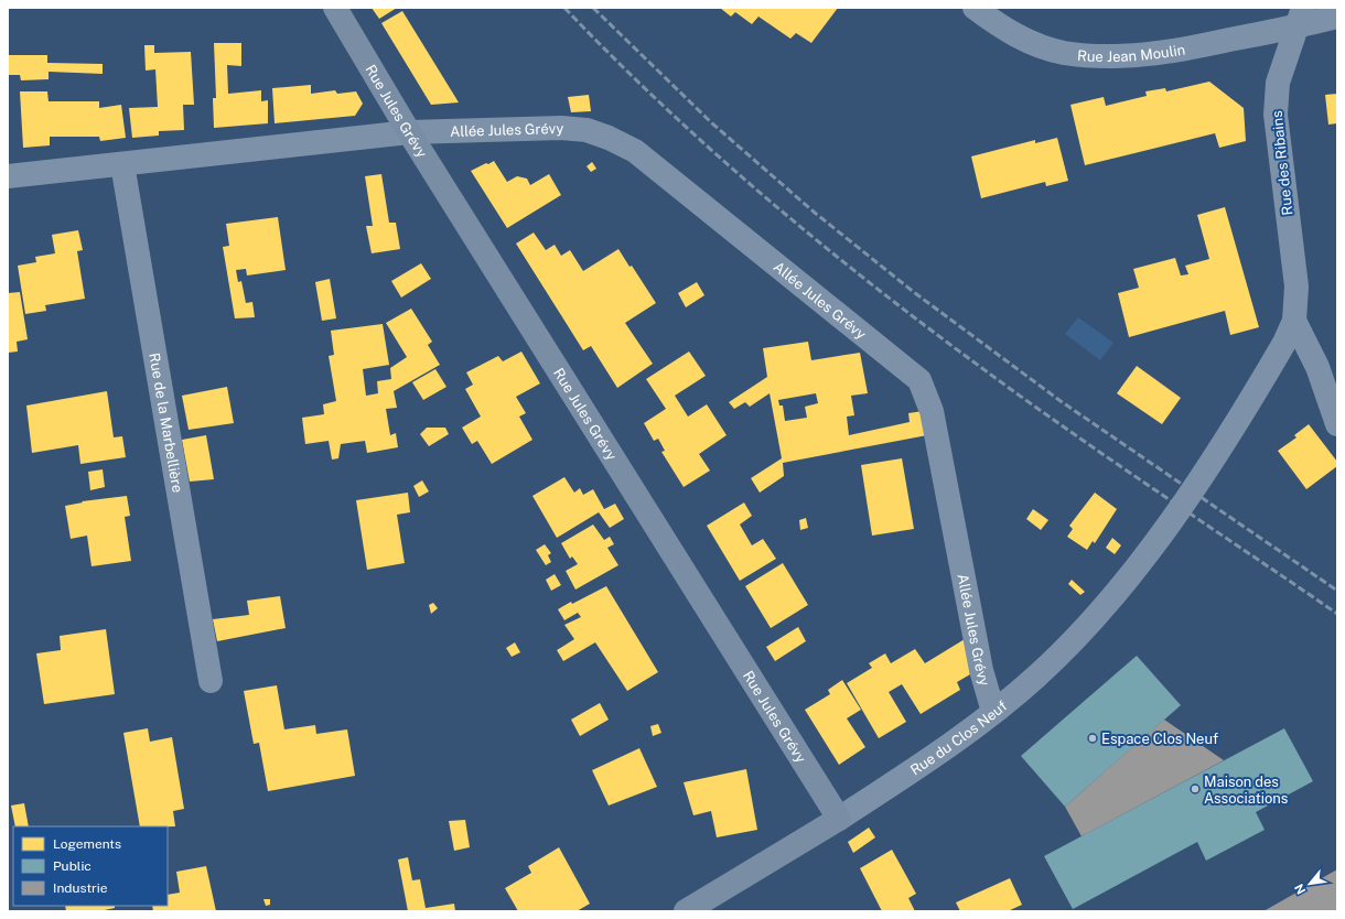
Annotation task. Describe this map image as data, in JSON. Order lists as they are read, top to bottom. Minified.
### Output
{"streets":{"street":["Rue Jean Moulin","Rue Jules Grévy","Allée Jules Grévy","Rue des Ribains","Rue de la Marbellière","Rue du Clos Neuf"]},"crossings":[["Rue Jean Moulin","Rue des Ribains"],["Rue Jules Grévy","Allée Jules Grévy"],["Rue Jules Grévy","Rue du Clos Neuf"],["Allée Jules Grévy","Rue du Clos Neuf"],["Rue des Ribains","Rue du Clos Neuf"]],"places":["Espace Clos Neuf","Maison des Associations"],"legend":["Logements","Public","Industrie"],"north":"bottom left"}
